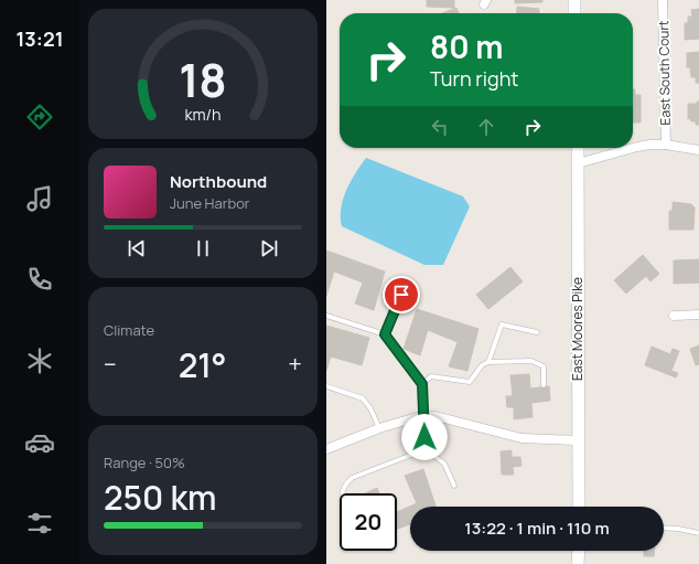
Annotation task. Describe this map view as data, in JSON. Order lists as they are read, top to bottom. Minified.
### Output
{"streets":{"main road":["East Moores Pike"],"street":["East South Court"]},"page":{"tabs":"13:21","turn":["80 m","Turn right"],"song":["Northbound","June Harbor"],"tile":["Climate",["Range · 50%","250 km"]],"heat":["−","21°","+"],"limit":"20","trip":"13:22 · 1 min · 110 m","gauge":["18","km/h"]}}
